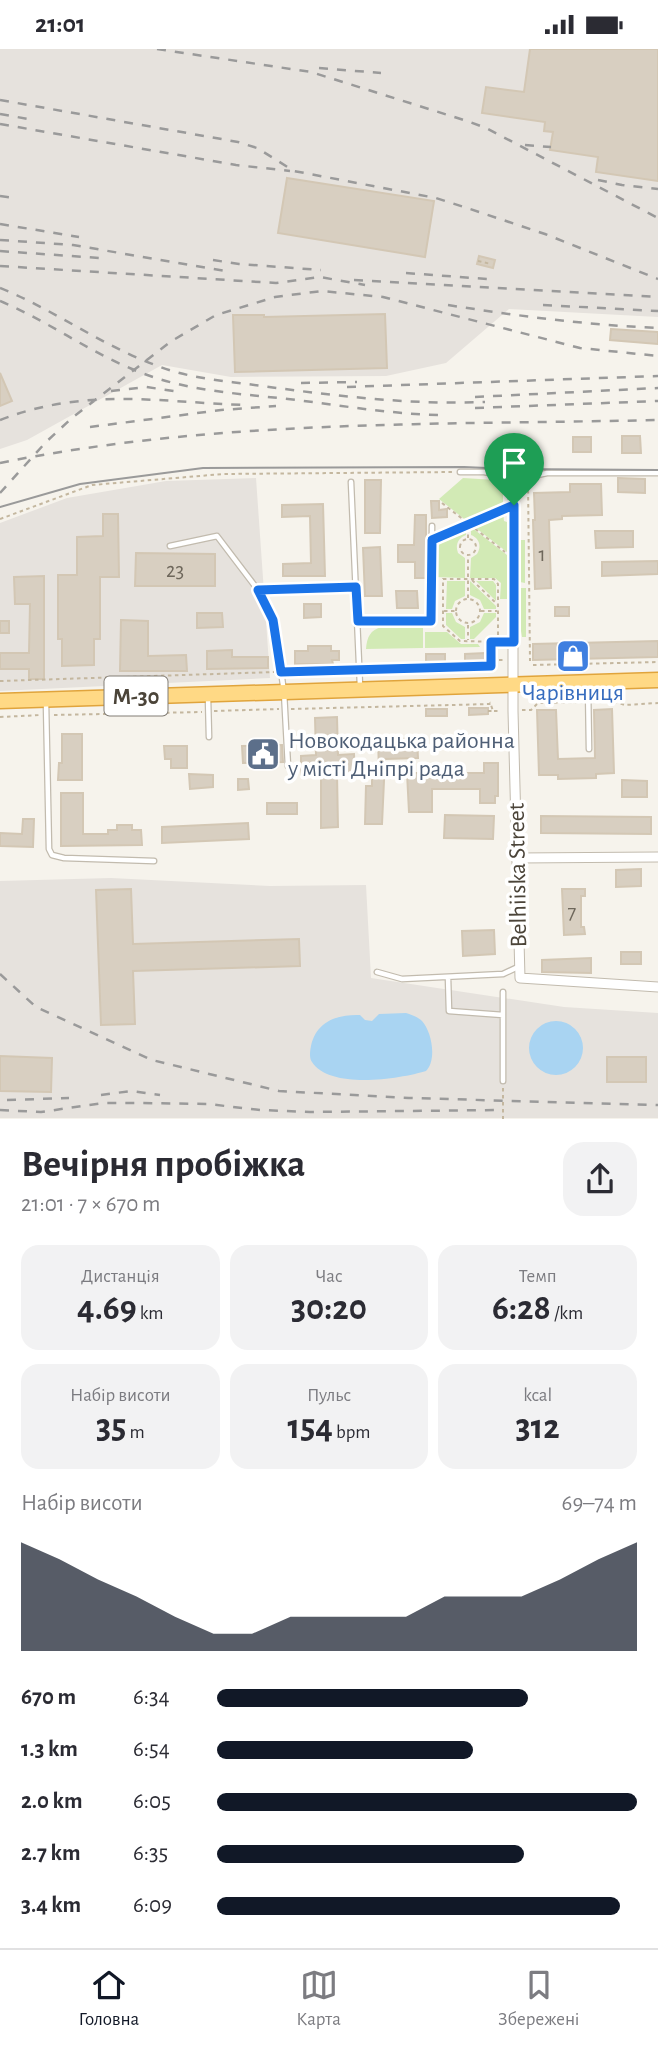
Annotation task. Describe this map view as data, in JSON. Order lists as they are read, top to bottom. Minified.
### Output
{"streets":{"highway":["М-30"],"street":["Belhiiska Street"]},"crossings":[["М-30","Belhiiska Street"]],"places":{"shop":["Чарівниця"],"public building":["Новокодацька районна у місті Дніпрі рада"]},"house_numbers":["1","23","7"],"page":{"status":"21:01","heading":["Вечірня пробіжка","21:01 · 7 × 670 m"],"stats":[["Дистанція","4.69 km"],["Час","30:20"],["Темп","6:28 /km"],["Набір висоти","35 m"],["Пульс","154 bpm"],["kcal","312"]],"chart":["Набір висоти","69–74 m"],"list":[{"name":"670 m","note":"6:34"},{"name":"1.3 km","note":"6:54"},{"name":"2.0 km","note":"6:05"},{"name":"2.7 km","note":"6:35"},{"name":"3.4 km","note":"6:09"}],"tabs":["Головна","Карта","Збережені"]}}
